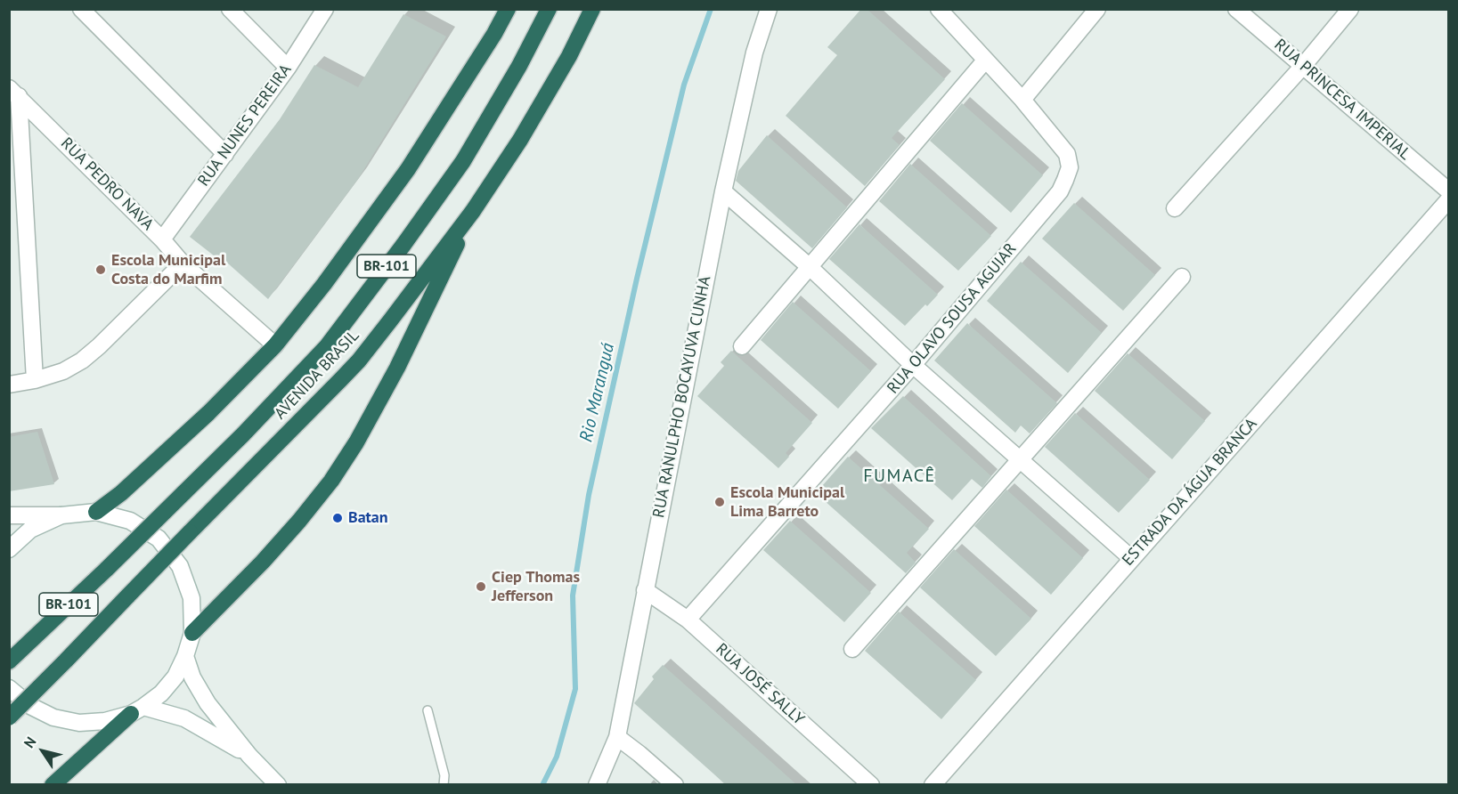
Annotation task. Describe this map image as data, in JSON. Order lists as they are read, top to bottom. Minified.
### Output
{"streets":{"highway":["BR-101","AVENIDA BRASIL"],"street":["RUA PRINCESA IMPERIAL","RUA NUNES PEREIRA","RUA PEDRO NAVA","RUA OLAVO SOUSA AGUIAR","RUA RANULPHO BOCAYUVA CUNHA","ESTRADA DA ÁGUA BRANCA","RUA JOSÉ SALLY"]},"crossings":[["RUA NUNES PEREIRA","RUA PEDRO NAVA"],["RUA OLAVO SOUSA AGUIAR","RUA JOSÉ SALLY"],["RUA RANULPHO BOCAYUVA CUNHA","RUA JOSÉ SALLY"]],"districts":["FUMACÊ"],"water":["Rio Maranguá"],"places":["Escola Municipal Costa do Marfim","Escola Municipal Lima Barreto","Batan","Ciep Thomas Jefferson"],"north":"top left"}
